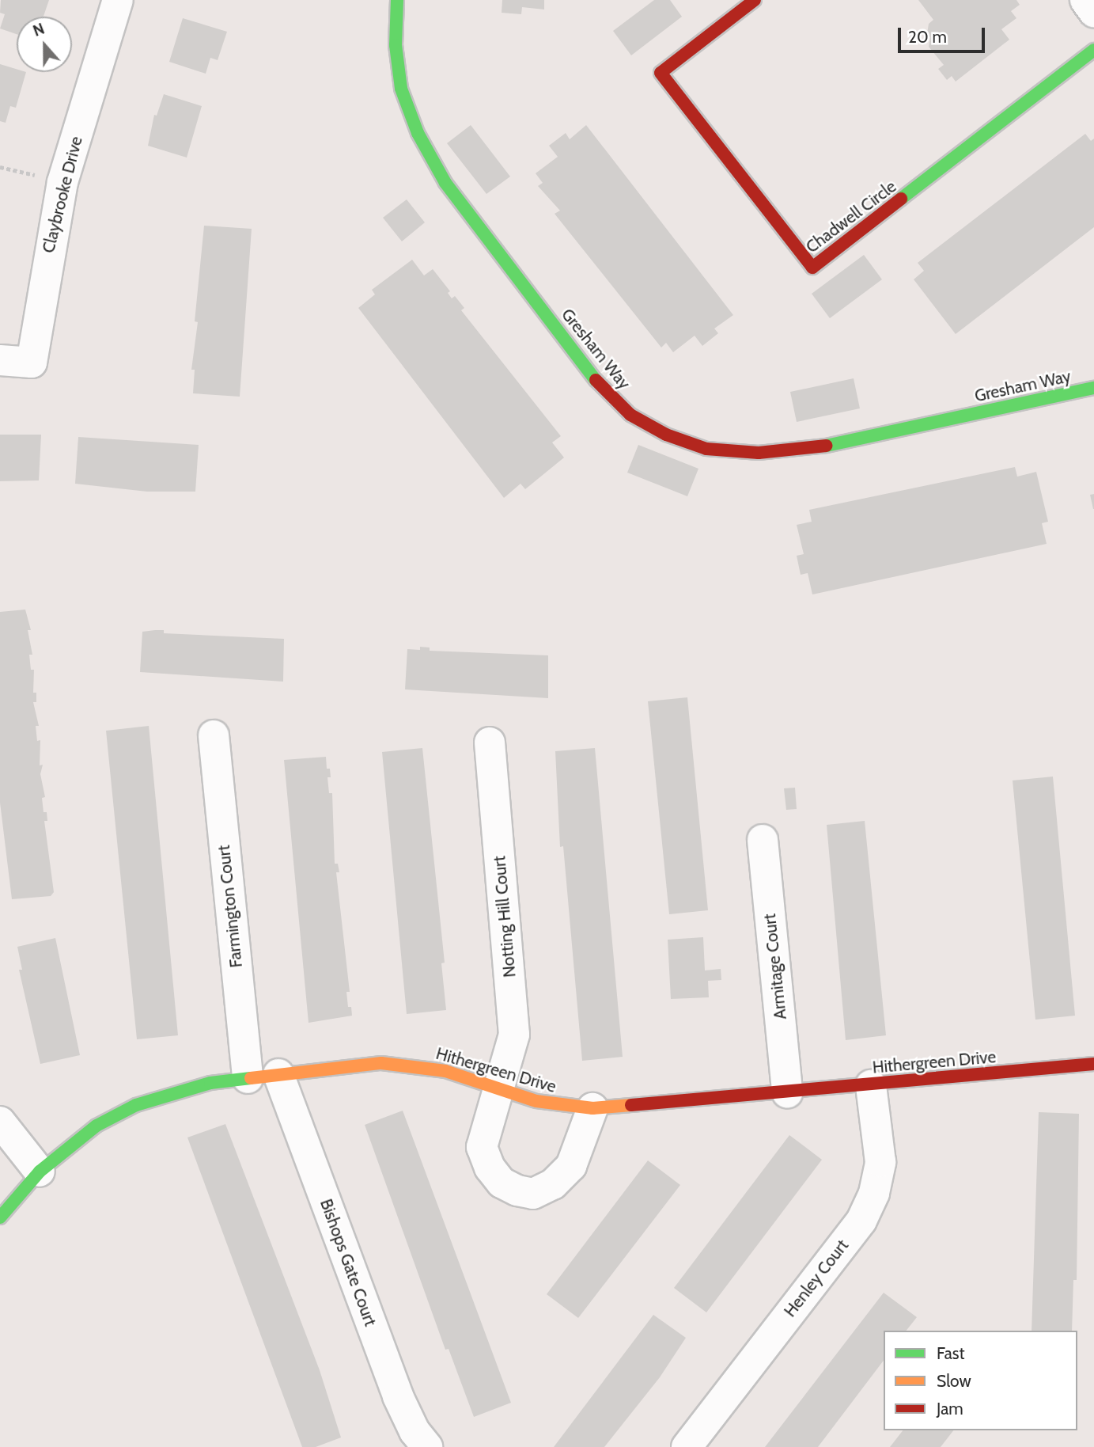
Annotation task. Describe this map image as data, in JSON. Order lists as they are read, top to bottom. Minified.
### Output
{"streets":{"street":["Claybrooke Drive","Chadwell Circle","Gresham Way","Farmington Court","Notting Hill Court","Armitage Court","Hithergreen Drive","Bishops Gate Court","Henley Court"]},"crossings":[["Farmington Court","Hithergreen Drive"],["Notting Hill Court","Hithergreen Drive"],["Armitage Court","Hithergreen Drive"],["Hithergreen Drive","Bishops Gate Court"],["Hithergreen Drive","Henley Court"]],"legend":["Fast","Slow","Jam"],"scale_bar":"20 m","north":"top"}
